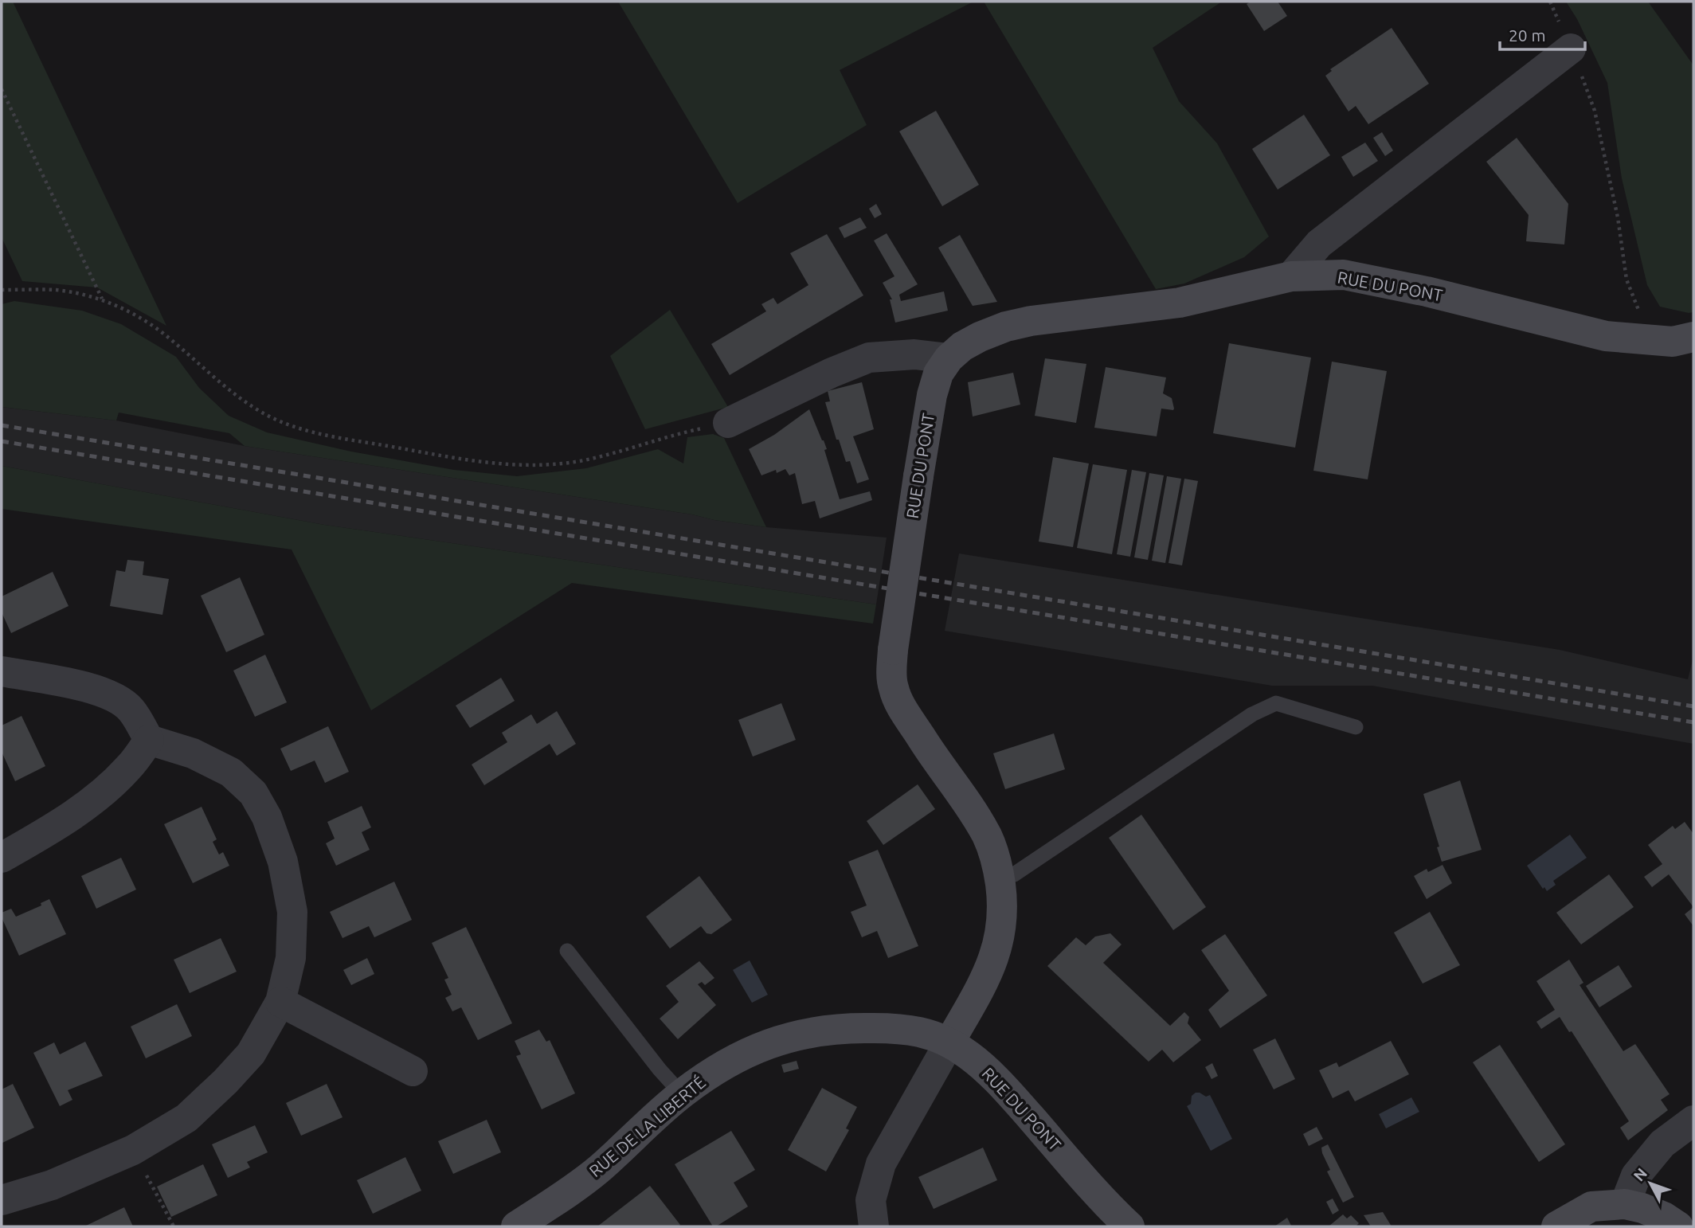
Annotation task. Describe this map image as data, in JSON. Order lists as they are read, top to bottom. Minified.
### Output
{"streets":{"street":["RUE DU PONT","RUE DE LA LIBERTÉ"]},"crossings":[["RUE DU PONT","RUE DE LA LIBERTÉ"]],"scale_bar":"20 m","north":"top left"}
